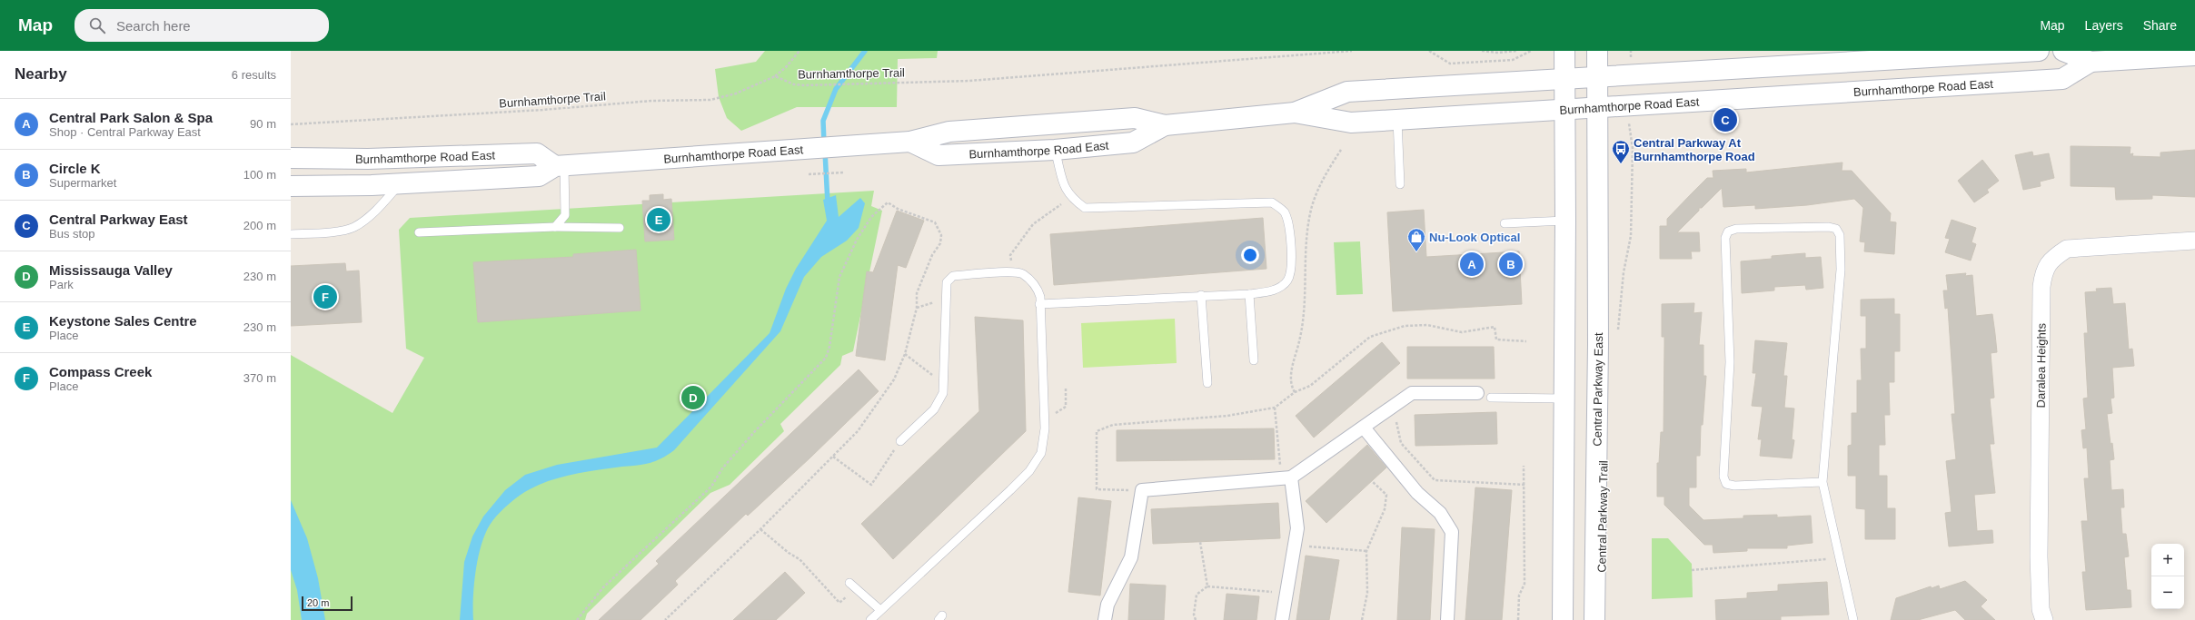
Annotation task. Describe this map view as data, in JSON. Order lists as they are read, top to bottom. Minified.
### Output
{"streets":{"main road":["Burnhamthorpe Road East","Central Parkway East"],"street":["Daralea Heights"],"path":["Burnhamthorpe Trail"]},"crossings":[["Burnhamthorpe Road East","Central Parkway East"]],"places":{"bus stop":["Central Parkway At Burnhamthorpe Road"],"shop":["Nu-Look Optical"]},"scale_bar":"20 m","page":{"header":"Map","search":"Search here","nav":["Map","Layers","Share"],"heading":["Nearby","6 results"],"list":[{"mark":"A","name":"Central Park Salon & Spa","note":"Shop · Central Parkway East","value":"90 m"},{"mark":"B","name":"Circle K","note":"Supermarket","value":"100 m"},{"mark":"C","name":"Central Parkway East","note":"Bus stop","value":"200 m"},{"mark":"D","name":"Mississauga Valley","note":"Park","value":"230 m"},{"mark":"E","name":"Keystone Sales Centre","note":"Place","value":"230 m"},{"mark":"F","name":"Compass Creek","note":"Place","value":"370 m"}],"pins":["C","E","A","B","F","D"],"map_buttons":["+","−"],"scale":"20 m"}}
